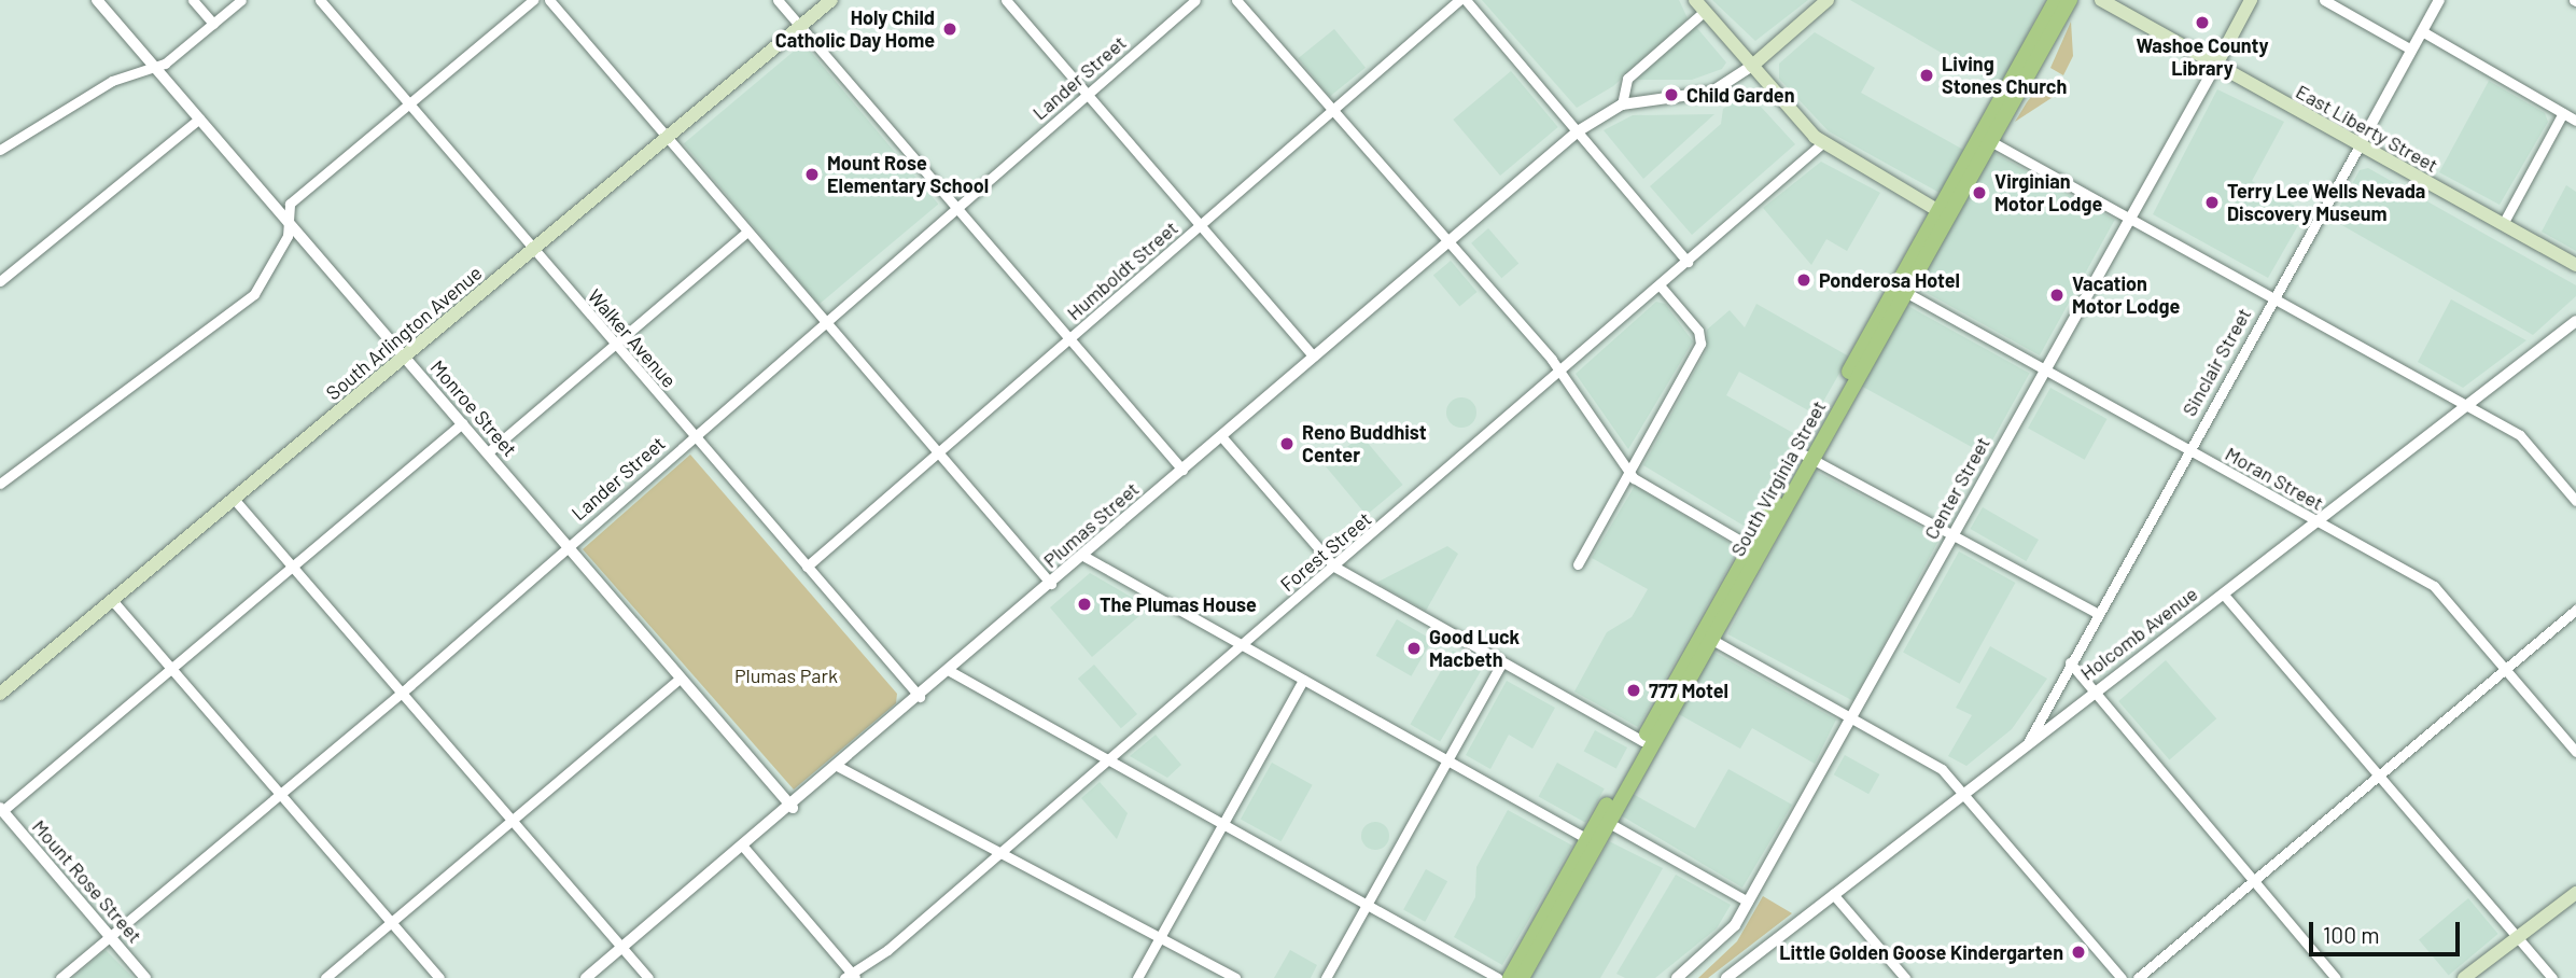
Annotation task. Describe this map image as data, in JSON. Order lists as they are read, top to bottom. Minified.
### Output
{"streets":{"main road":["East Liberty Street","South Arlington Avenue","South Virginia Street","Center Street"],"street":["Lander Street","Humboldt Street","Walker Avenue","Sinclair Street","Monroe Street","Moran Street","Plumas Street","Forest Street","Holcomb Avenue","Mount Rose Street"]},"crossings":[["Lander Street","Walker Avenue"],["Lander Street","Monroe Street"],["Lander Street","Mount Rose Street"],["East Liberty Street","Sinclair Street"],["East Liberty Street","Center Street"],["Humboldt Street","Walker Avenue"],["South Arlington Avenue","Walker Avenue"],["South Arlington Avenue","Monroe Street"],["Walker Avenue","Plumas Street"],["Sinclair Street","Moran Street"],["Sinclair Street","Holcomb Avenue"],["Monroe Street","Plumas Street"],["South Virginia Street","Moran Street"],["Moran Street","Center Street"],["Moran Street","Holcomb Avenue"]],"parks":["Plumas Park"],"places":["Washoe County Library","Holy Child Catholic Day Home","Living Stones Church","Child Garden","Mount Rose Elementary School","Virginian Motor Lodge","Terry Lee Wells Nevada Discovery Museum","Ponderosa Hotel","Vacation Motor Lodge","Reno Buddhist Center","The Plumas House","Good Luck Macbeth","777 Motel","Little Golden Goose Kindergarten"],"scale_bar":"100 m"}
